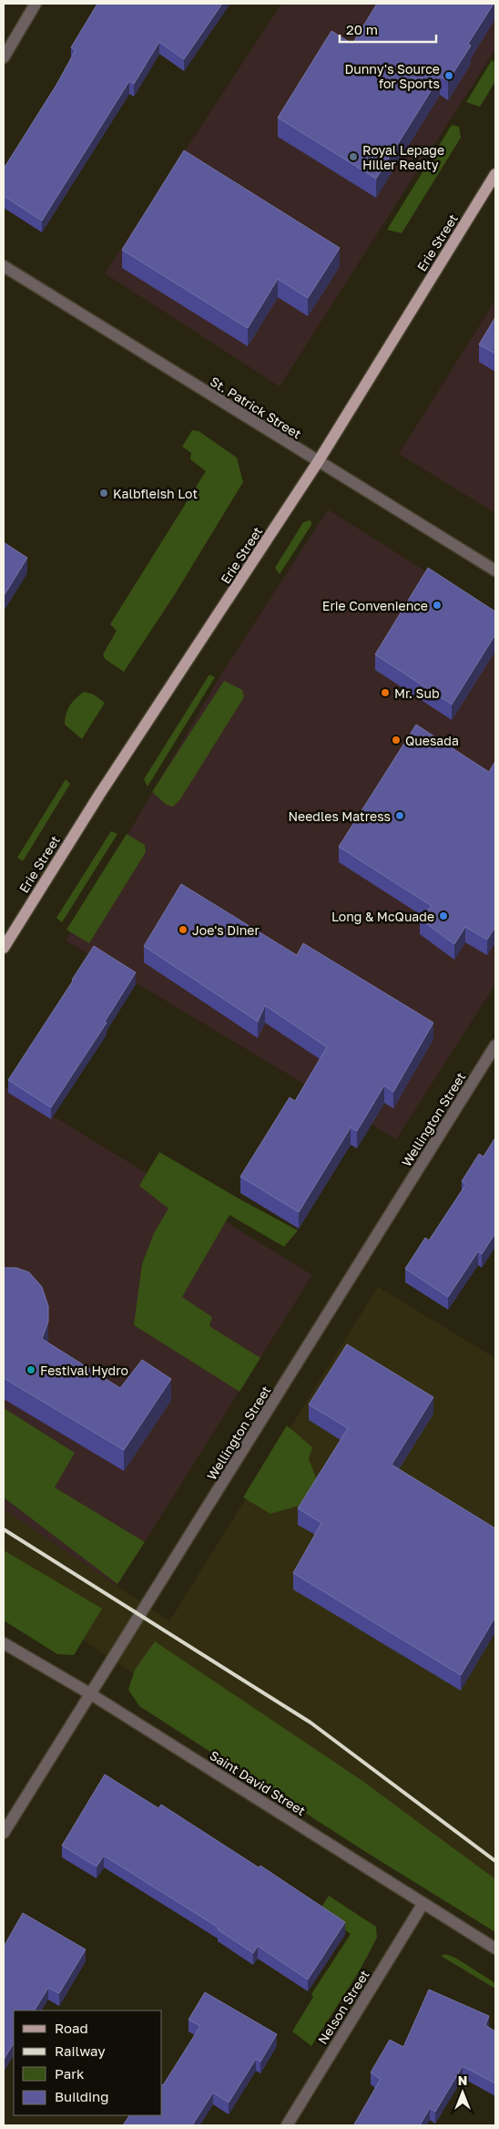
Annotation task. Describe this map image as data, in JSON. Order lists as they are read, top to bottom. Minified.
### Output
{"streets":{"main road":["Erie Street"],"street":["St. Patrick Street","Wellington Street","Saint David Street","Nelson Street"]},"crossings":[["Erie Street","St. Patrick Street"],["Wellington Street","Saint David Street"],["Saint David Street","Nelson Street"]],"places":["Dunny's Source for Sports","Royal Lepage Hiller Realty","Kalbfleish Lot","Erie Convenience","Mr. Sub","Quesada","Needles Matress","Long & McQuade","Joe's Diner","Festival Hydro"],"legend":["Road","Railway","Park","Building"],"scale_bar":"20 m","north":"top"}
